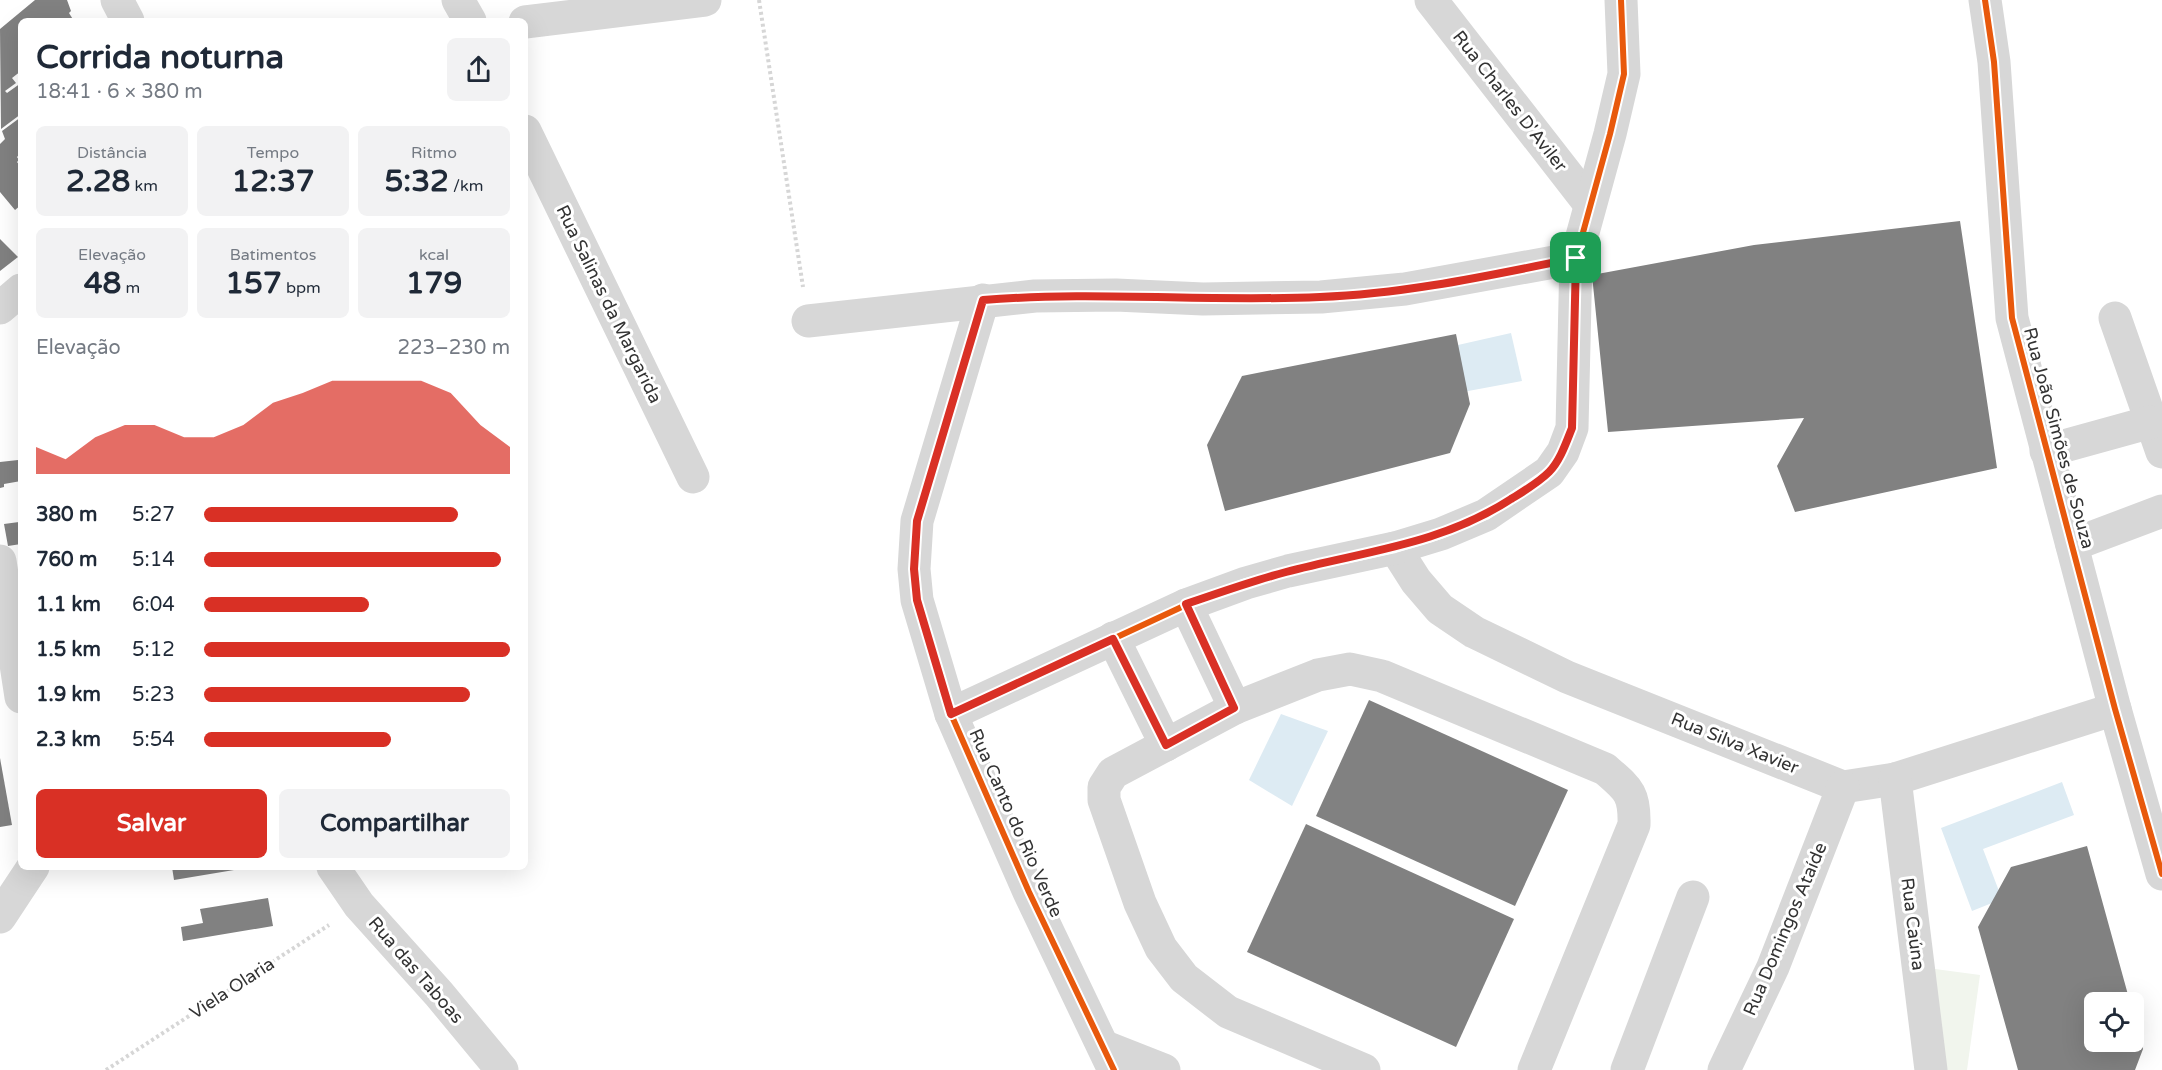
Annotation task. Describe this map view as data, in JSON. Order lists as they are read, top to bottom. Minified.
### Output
{"streets":{"street":["Rua Charles D'Aviler","Rua Salinas da Margarida","Rua João Simões de Souza","Rua Silva Xavier","Rua Canto do Rio Verde","Rua Caúna","Rua Domingos Ataíde","Rua das Taboas"],"path":["Viela Olaria"]},"crossings":[["Rua Silva Xavier","Rua Domingos Ataíde"],["Rua das Taboas","Viela Olaria"]],"page":{"heading":["Corrida noturna","18:41 · 6 × 380 m"],"stats":[["Distância","2.28 km"],["Tempo","12:37"],["Ritmo","5:32 /km"],["Elevação","48 m"],["Batimentos","157 bpm"],["kcal","179"]],"chart":["Elevação","223–230 m"],"list":[{"name":"380 m","note":"5:27"},{"name":"760 m","note":"5:14"},{"name":"1.1 km","note":"6:04"},{"name":"1.5 km","note":"5:12"},{"name":"1.9 km","note":"5:23"},{"name":"2.3 km","note":"5:54"}],"buttons":["Salvar","Compartilhar"]}}
